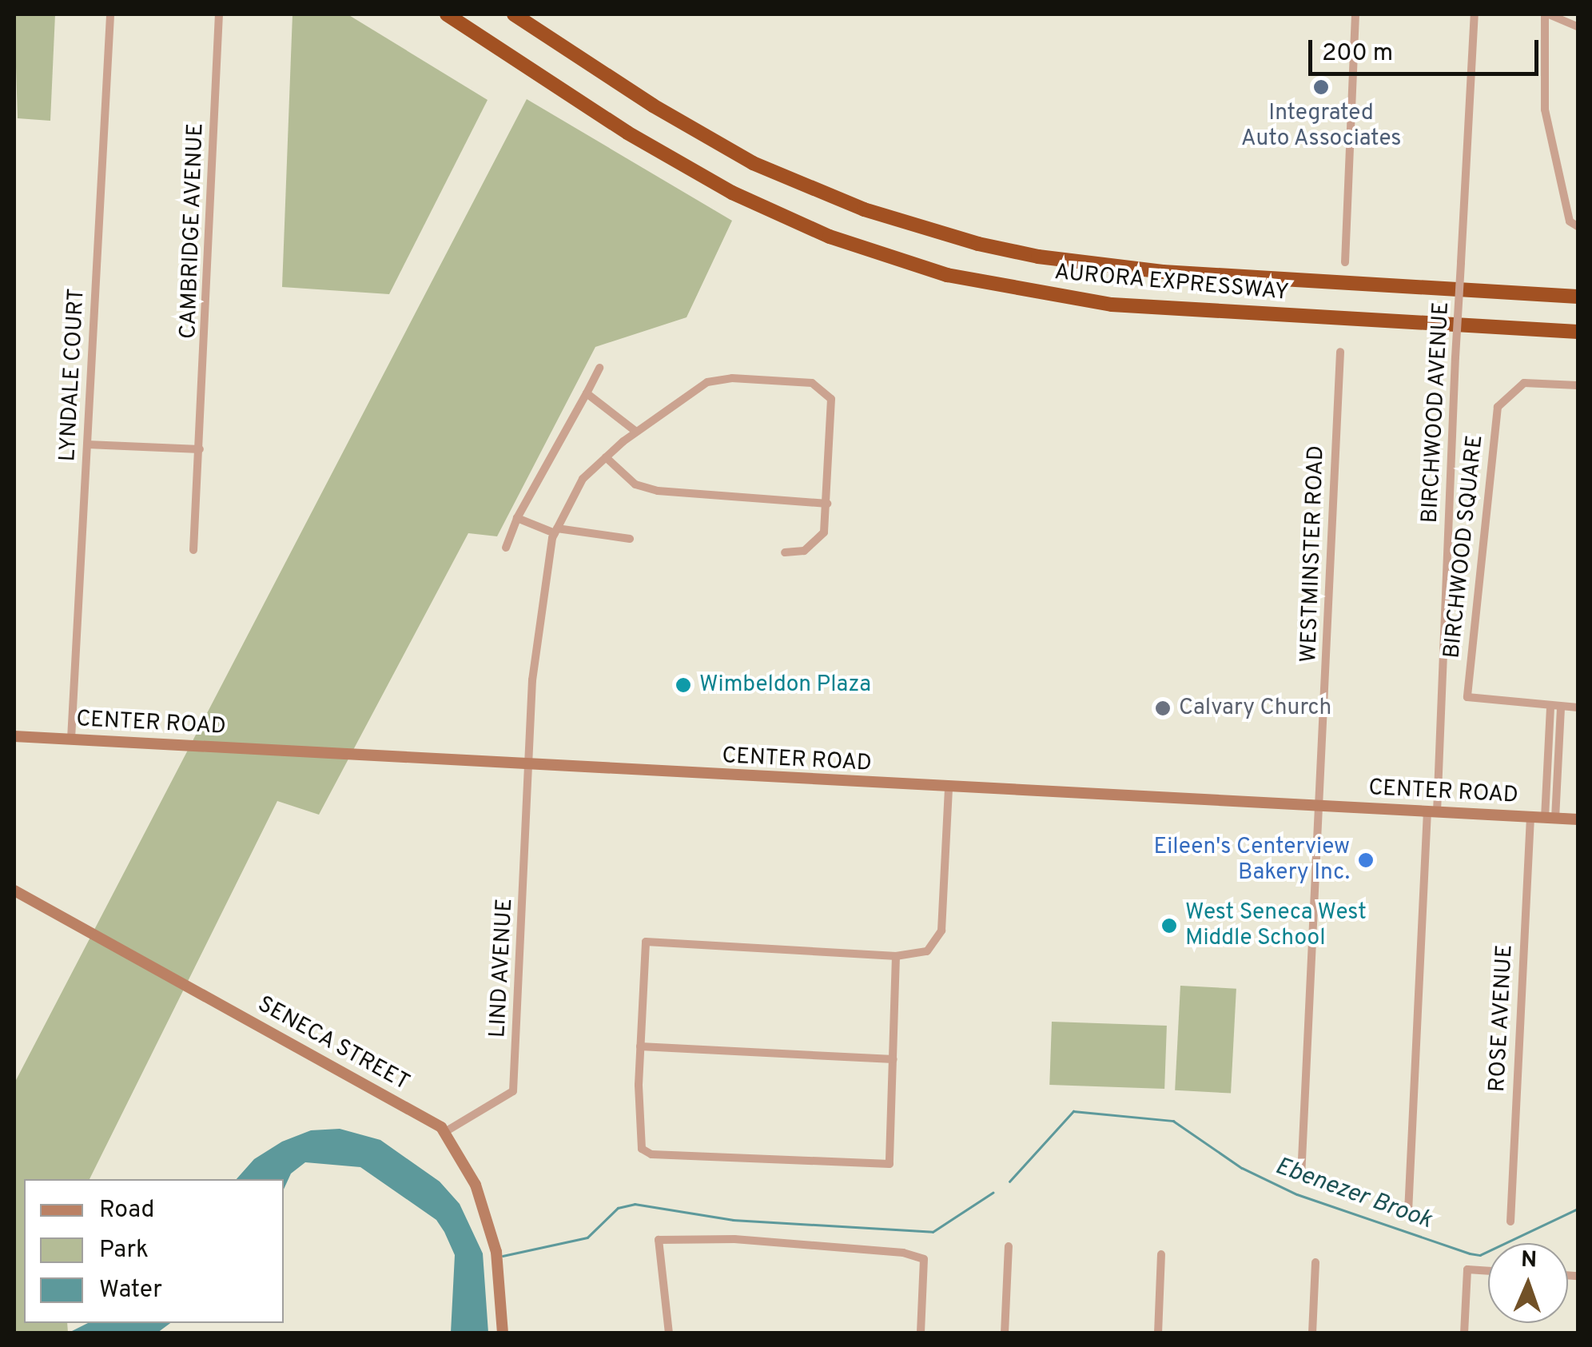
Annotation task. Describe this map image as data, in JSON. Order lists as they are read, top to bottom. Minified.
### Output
{"streets":{"highway":["AURORA EXPRESSWAY"],"main road":["CENTER ROAD","SENECA STREET"],"street":["CAMBRIDGE AVENUE","LYNDALE COURT","BIRCHWOOD AVENUE","BIRCHWOOD SQUARE","WESTMINSTER ROAD","LIND AVENUE","ROSE AVENUE"]},"crossings":[["LYNDALE COURT","CENTER ROAD"],["BIRCHWOOD AVENUE","CENTER ROAD"],["WESTMINSTER ROAD","CENTER ROAD"],["CENTER ROAD","LIND AVENUE"],["CENTER ROAD","ROSE AVENUE"],["LIND AVENUE","SENECA STREET"]],"water":["Ebenezer Brook"],"places":["Integrated Auto Associates","Wimbeldon Plaza","Calvary Church","Eileen's Centerview Bakery Inc.","West Seneca West Middle School"],"legend":["Road","Park","Water"],"scale_bar":"200 m","north":"top"}
